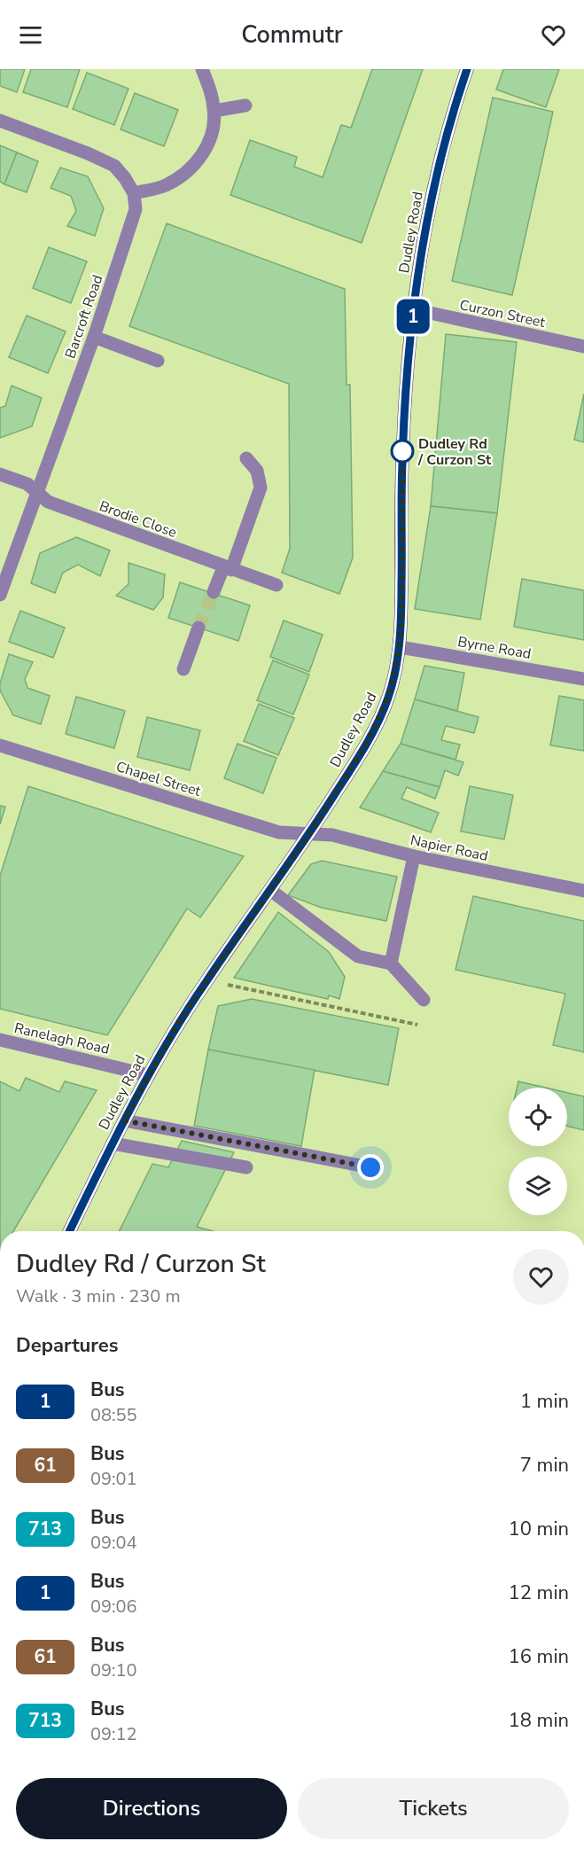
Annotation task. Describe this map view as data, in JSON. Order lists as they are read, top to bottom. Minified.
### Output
{"streets":{"main road":["Dudley Road"],"street":["Curzon Street","Barcroft Road","Brodie Close","Byrne Road","Chapel Street","Napier Road","Ranelagh Road"]},"crossings":[["Dudley Road","Curzon Street"],["Dudley Road","Byrne Road"],["Dudley Road","Chapel Street"],["Dudley Road","Napier Road"],["Dudley Road","Ranelagh Road"],["Barcroft Road","Brodie Close"],["Chapel Street","Napier Road"]],"places":["Dudley Rd / Curzon St"],"lines":["bus line 1"],"page":{"header":"Commutr","on_map":"1","heading":[["Dudley Rd / Curzon St","Walk · 3 min · 230 m"],"Departures"],"list":[{"mark":"1","name":"Bus","note":"08:55","value":"1 min"},{"mark":"61","name":"Bus","note":"09:01","value":"7 min"},{"mark":"713","name":"Bus","note":"09:04","value":"10 min"},{"mark":"1","name":"Bus","note":"09:06","value":"12 min"},{"mark":"61","name":"Bus","note":"09:10","value":"16 min"},{"mark":"713","name":"Bus","note":"09:12","value":"18 min"}],"buttons":["Directions","Tickets"]}}
